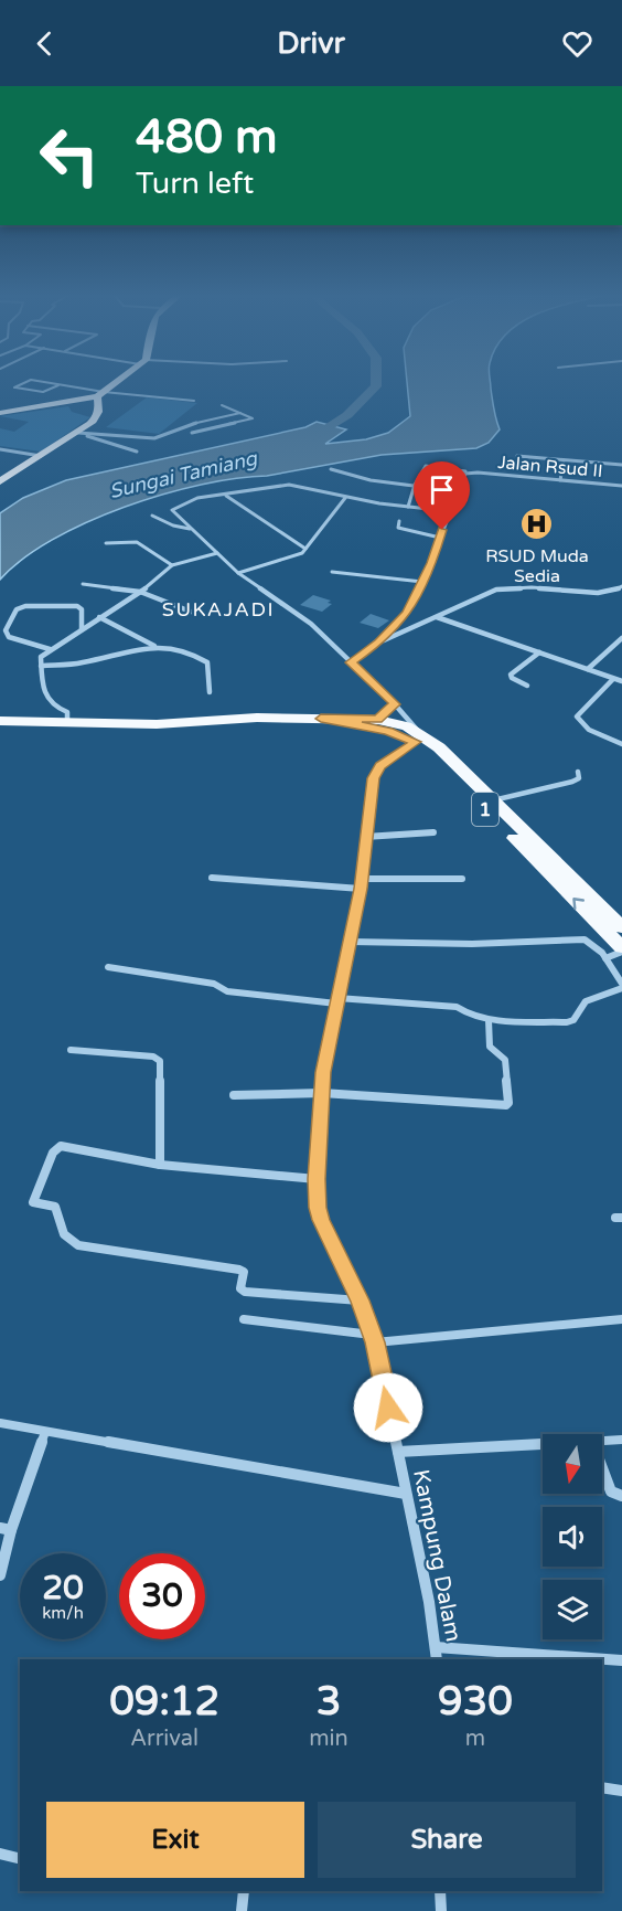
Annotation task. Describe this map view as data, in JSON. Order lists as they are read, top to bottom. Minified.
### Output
{"streets":{"highway":["1"],"street":["Jalan Rsud II","Kampung Dalam"]},"crossings":[["1","Kampung Dalam"]],"districts":["SUKAJADI"],"water":["Sungai Tamiang"],"places":{"hospital":["RSUD Muda Sedia"]},"north":"bottom","page":{"header":"Drivr","turn":["480 m","Turn left"],"speed":"20 km/h","limit":"30","eta":["09:12","Arrival","3","min","930","m"],"buttons":["Exit","Share"]}}
